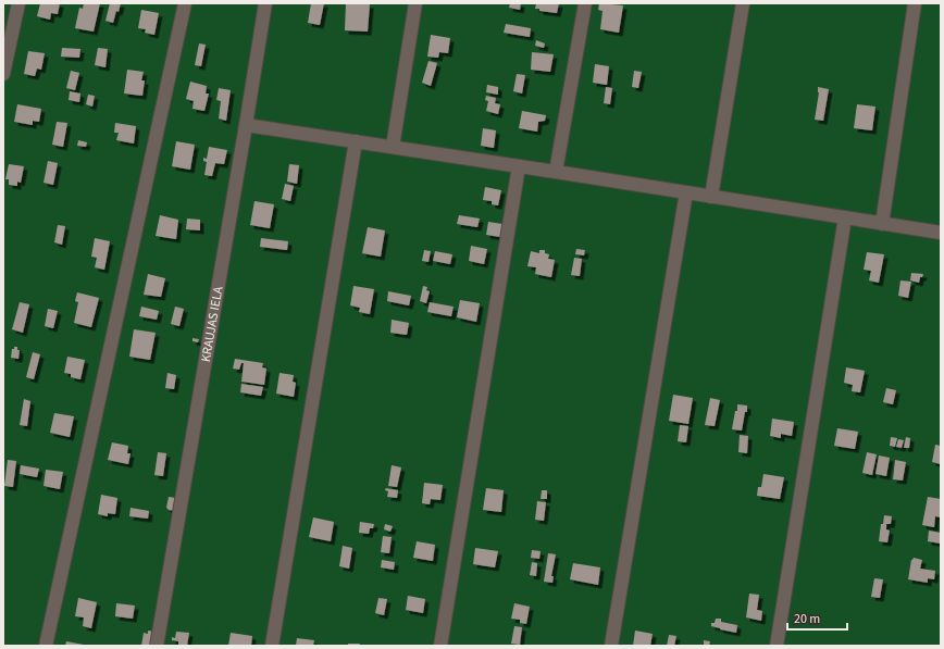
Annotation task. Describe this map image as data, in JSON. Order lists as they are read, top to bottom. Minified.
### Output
{"streets":{"street":["KRAUJAS IELA"]},"scale_bar":"20 m"}
